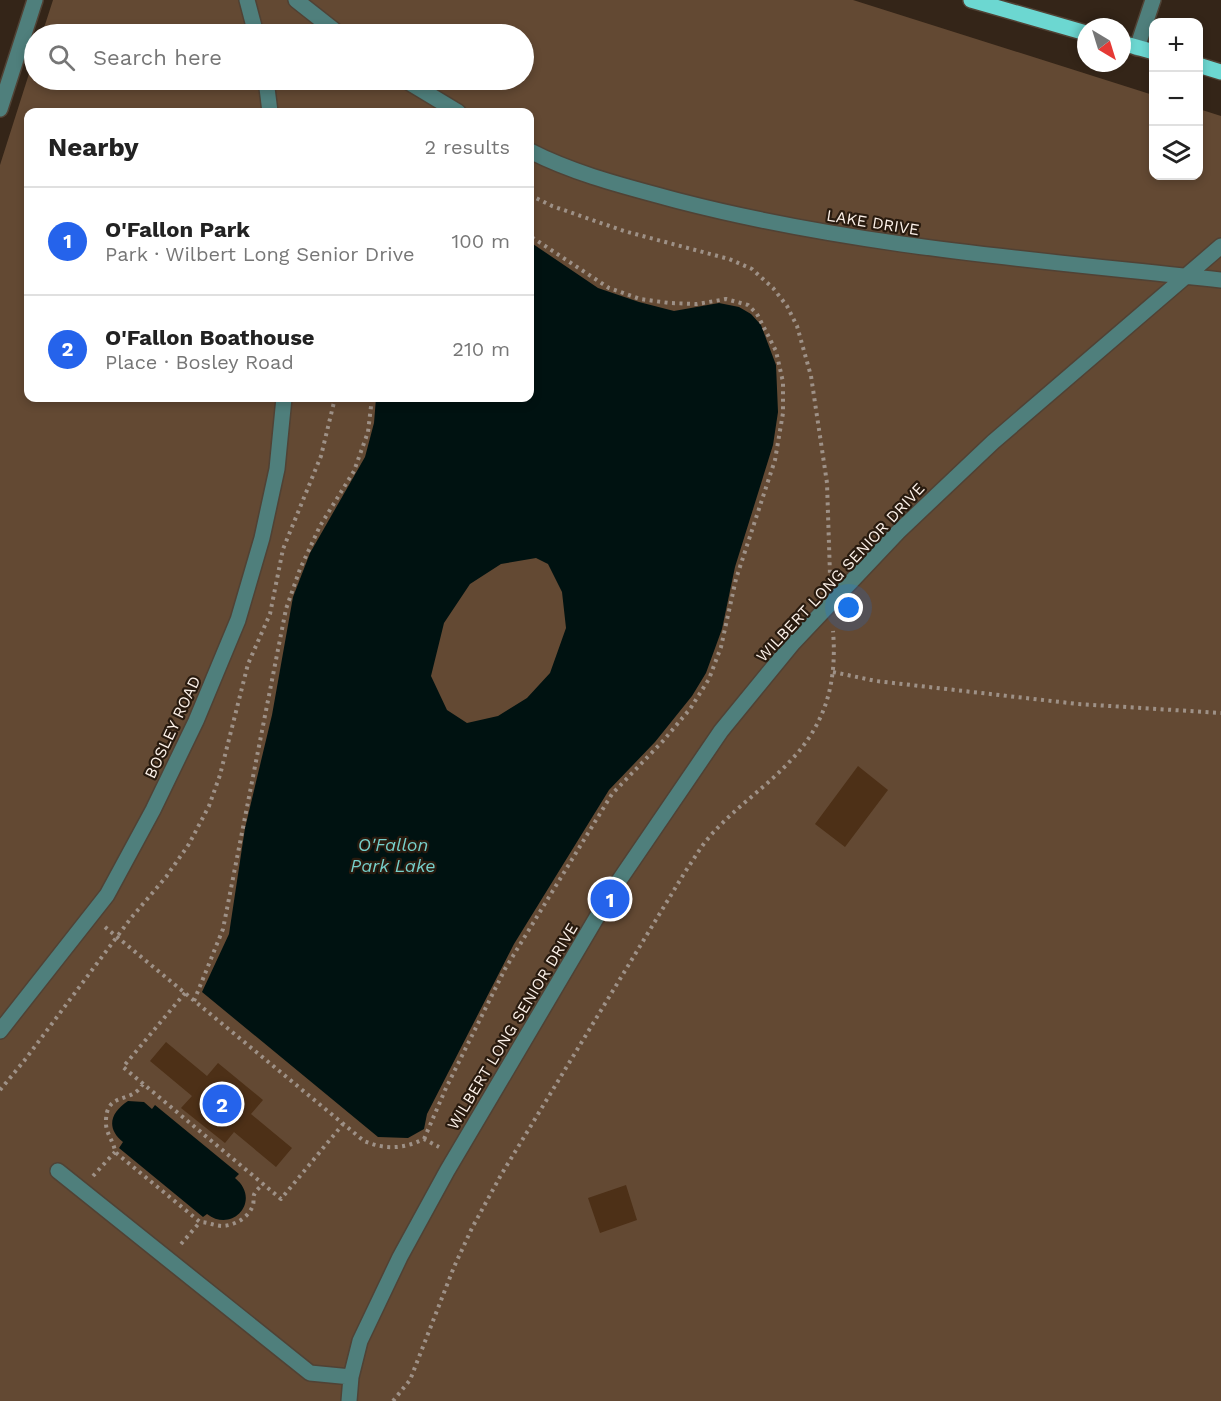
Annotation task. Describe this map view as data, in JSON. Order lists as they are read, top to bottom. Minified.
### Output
{"streets":{"street":["LAKE DRIVE","WILBERT LONG SENIOR DRIVE","BOSLEY ROAD"]},"crossings":[["LAKE DRIVE","WILBERT LONG SENIOR DRIVE"]],"water":["O'Fallon Park Lake"],"north":"bottom right","page":{"map_buttons":["+","−"],"search":"Search here","heading":["Nearby","2 results"],"list":[{"mark":"1","name":"O'Fallon Park","note":"Park · Wilbert Long Senior Drive","value":"100 m"},{"mark":"2","name":"O'Fallon Boathouse","note":"Place · Bosley Road","value":"210 m"}],"pins":["1","2"]}}
